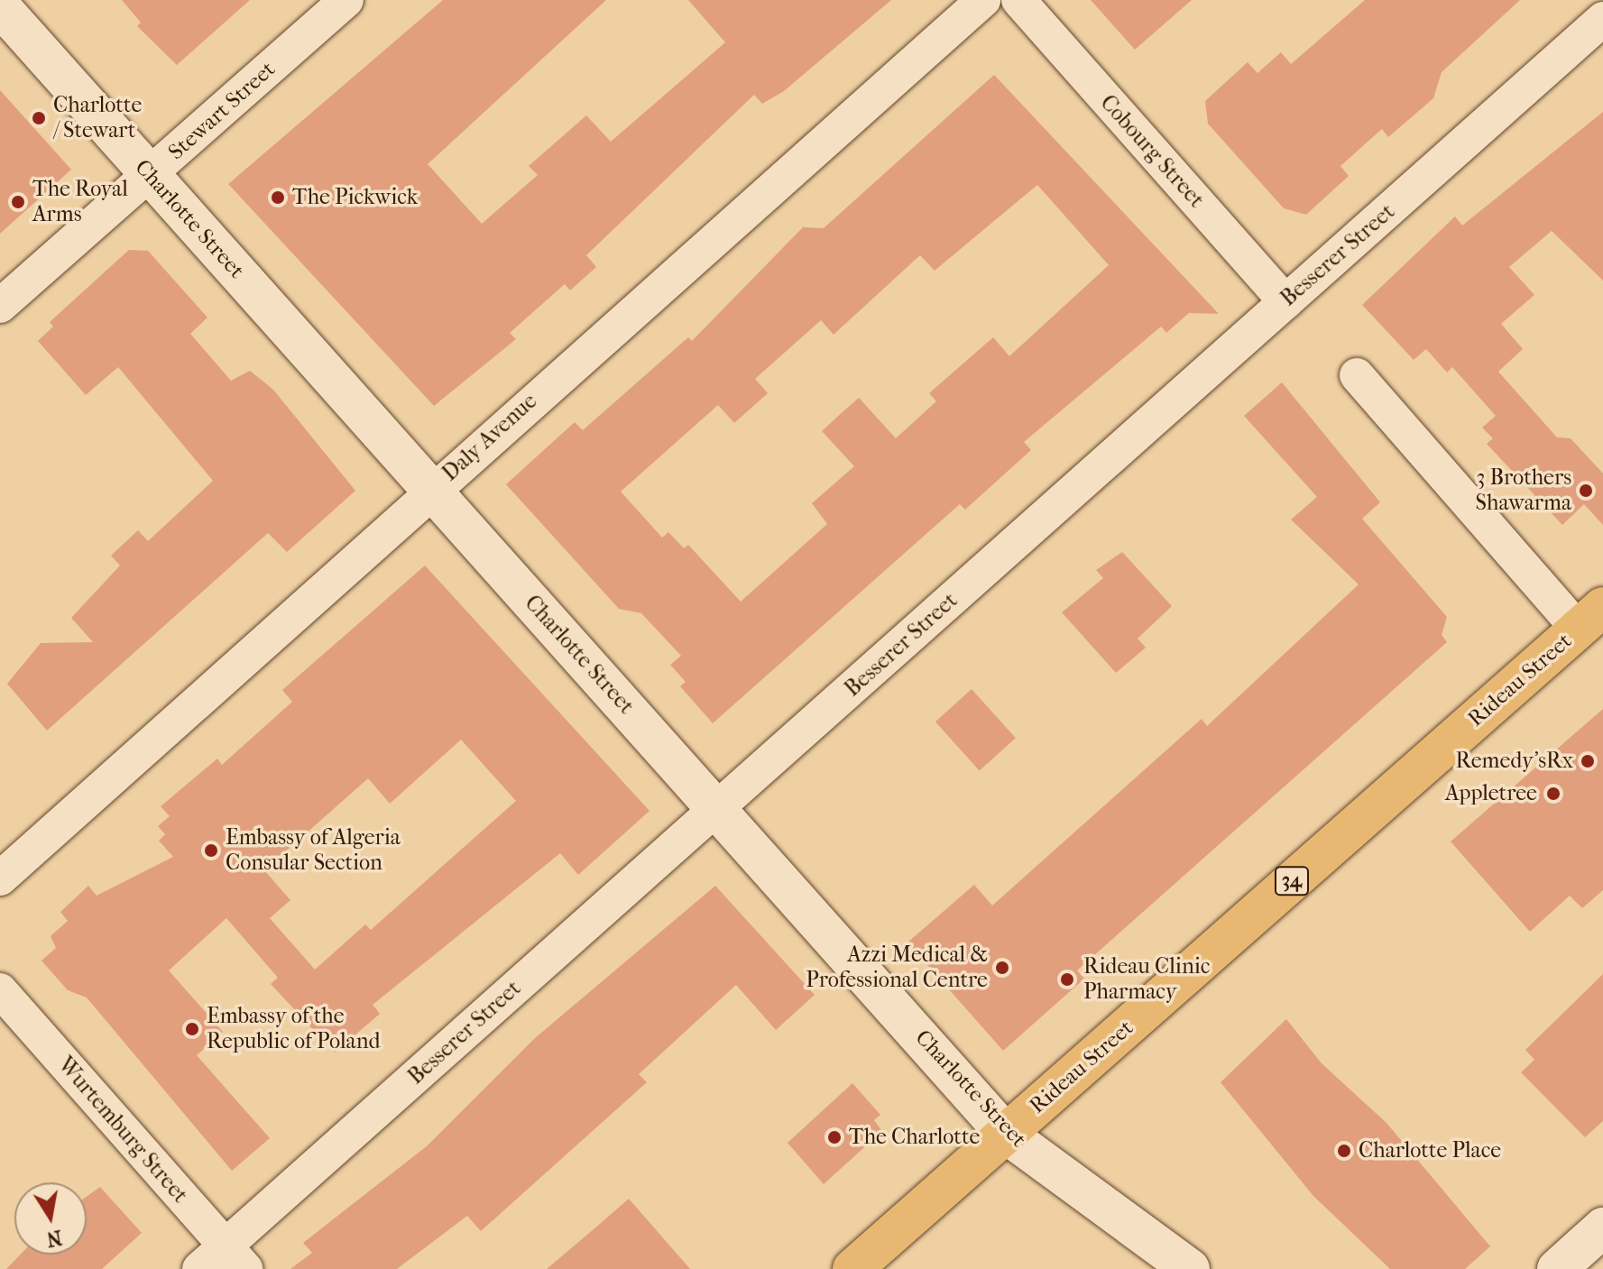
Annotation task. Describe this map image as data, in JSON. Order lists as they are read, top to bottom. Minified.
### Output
{"streets":{"main road":["Rideau Street","34"],"street":["Stewart Street","Cobourg Street","Charlotte Street","Besserer Street","Daly Avenue","Wurtemburg Street"]},"crossings":[["Stewart Street","Charlotte Street"],["Cobourg Street","Besserer Street"],["Charlotte Street","Besserer Street"],["Charlotte Street","Daly Avenue"],["Charlotte Street","Rideau Street"],["Besserer Street","Wurtemburg Street"]],"places":["Charlotte / Stewart","The Pickwick","The Royal Arms","3 Brothers Shawarma","Remedy'sRx","Appletree","Embassy of Algeria Consular Section","Azzi Medical & Professional Centre","Rideau Clinic Pharmacy","Embassy of the Republic of Poland","The Charlotte","Charlotte Place"],"north":"bottom"}
